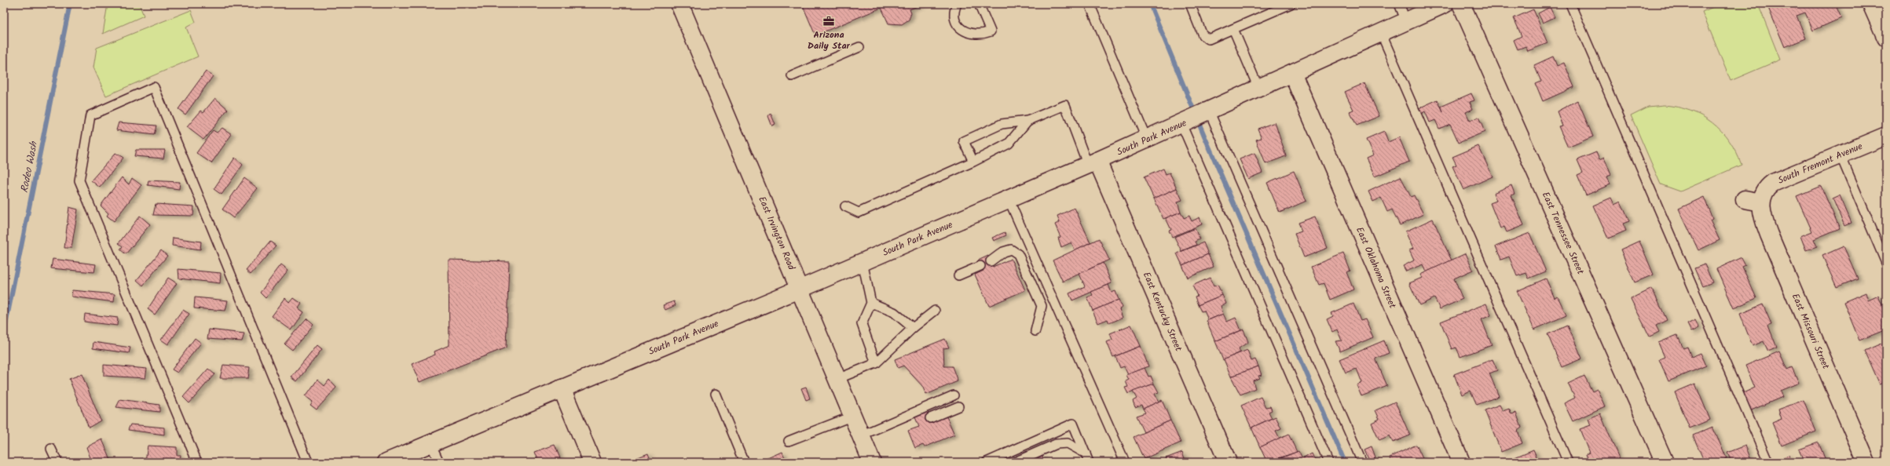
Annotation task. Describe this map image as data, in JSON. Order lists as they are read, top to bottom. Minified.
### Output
{"streets":{"street":["South Park Avenue","South Fremont Avenue","East Irvington Road","East Tennessee Street","East Oklahoma Street","East Kentucky Street","East Missouri Street"]},"crossings":[["South Park Avenue","East Irvington Road"],["South Park Avenue","East Oklahoma Street"],["South Park Avenue","East Kentucky Street"],["South Fremont Avenue","East Missouri Street"]],"water":["Rodeo Wash"],"places":{"office":["Arizona Daily Star"]}}
